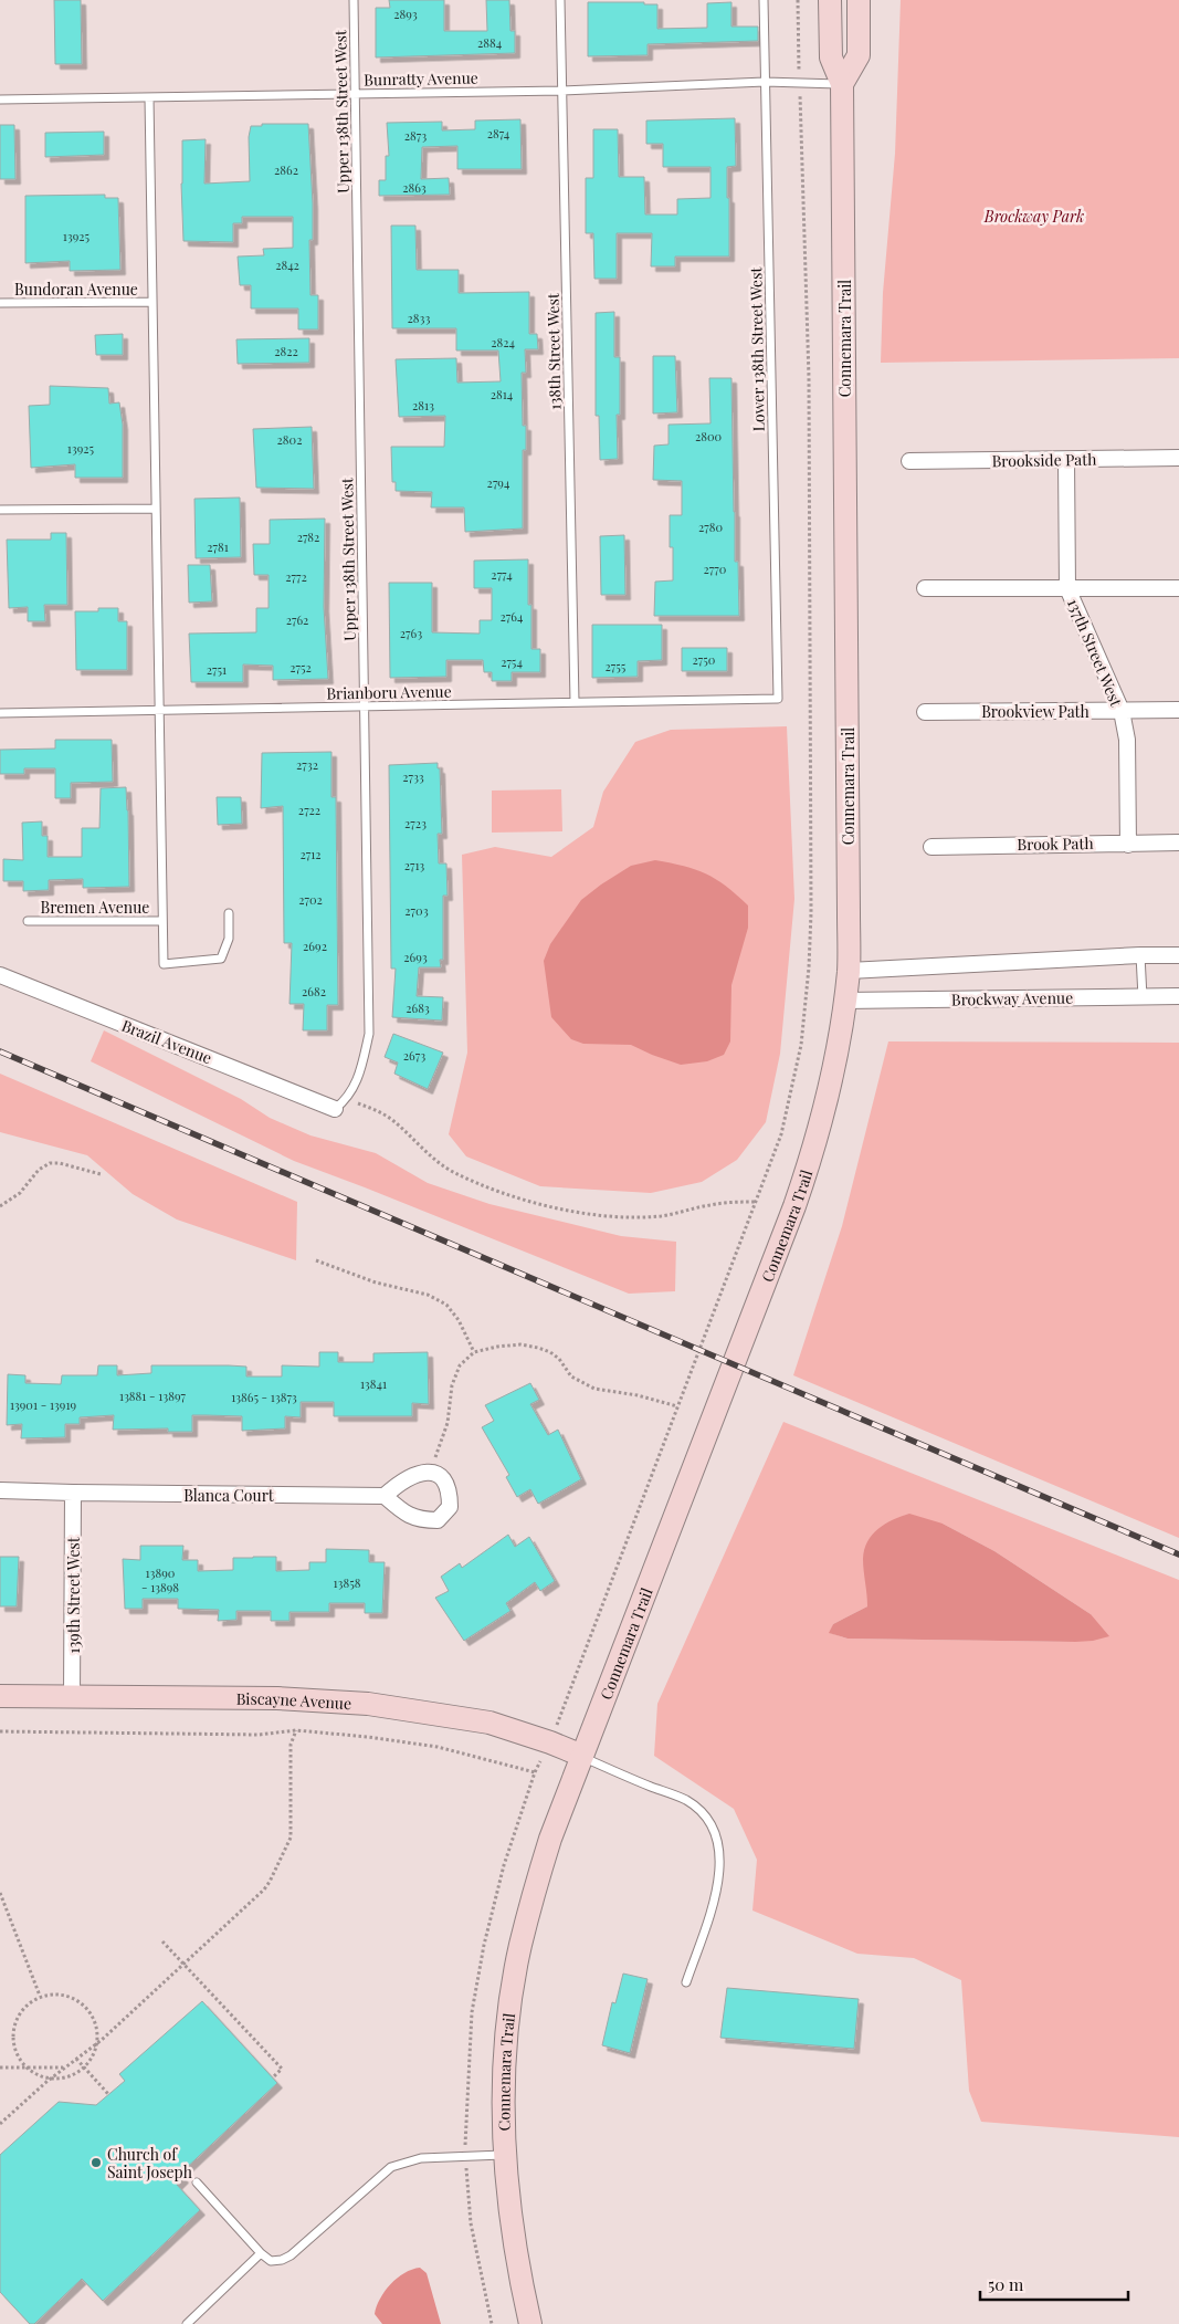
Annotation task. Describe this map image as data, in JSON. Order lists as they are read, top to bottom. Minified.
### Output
{"streets":{"street":["Connemara Trail","Brookside Path","137th Street West","Brookview Path","Brook Path","Brockway Avenue","Brazil Avenue","Blanca Court","139th Street West","Biscayne Avenue"],"lane":["Bunratty Avenue","Upper 138th Street West","Bundoran Avenue","Lower 138th Street West","138th Street West","Brianboru Avenue","Bremen Avenue"]},"crossings":[["Bunratty Avenue","Upper 138th Street West"],["Bunratty Avenue","Connemara Trail"],["Bunratty Avenue","Lower 138th Street West"],["Bunratty Avenue","138th Street West"],["Upper 138th Street West","Brianboru Avenue"],["Upper 138th Street West","Brazil Avenue"],["Connemara Trail","Brockway Avenue"],["Connemara Trail","Biscayne Avenue"],["Lower 138th Street West","Brianboru Avenue"],["138th Street West","Brianboru Avenue"],["Brookside Path","137th Street West"],["137th Street West","Brookview Path"],["137th Street West","Brook Path"],["Blanca Court","139th Street West"],["139th Street West","Biscayne Avenue"]],"parks":["Brockway Park"],"places":["Church of Saint Joseph"],"house_numbers":["2893","2884","2874","2873","2862","2863","13925","2842","2833","2824","2822","2814","2813","2800","2802","13925","2794","2780","2782","2781","2770","2774","2772","2764","2762","2763","2750","2754","2755","2752","2751","2732","2733","2722","2723","2712","2713","2702","2703","2692","2693","2682","2683","2673","13841","13881 - 13897","13865 - 13873","13901 - 13919","13890 - 13898","13858"],"scale_bar":"50 m"}
